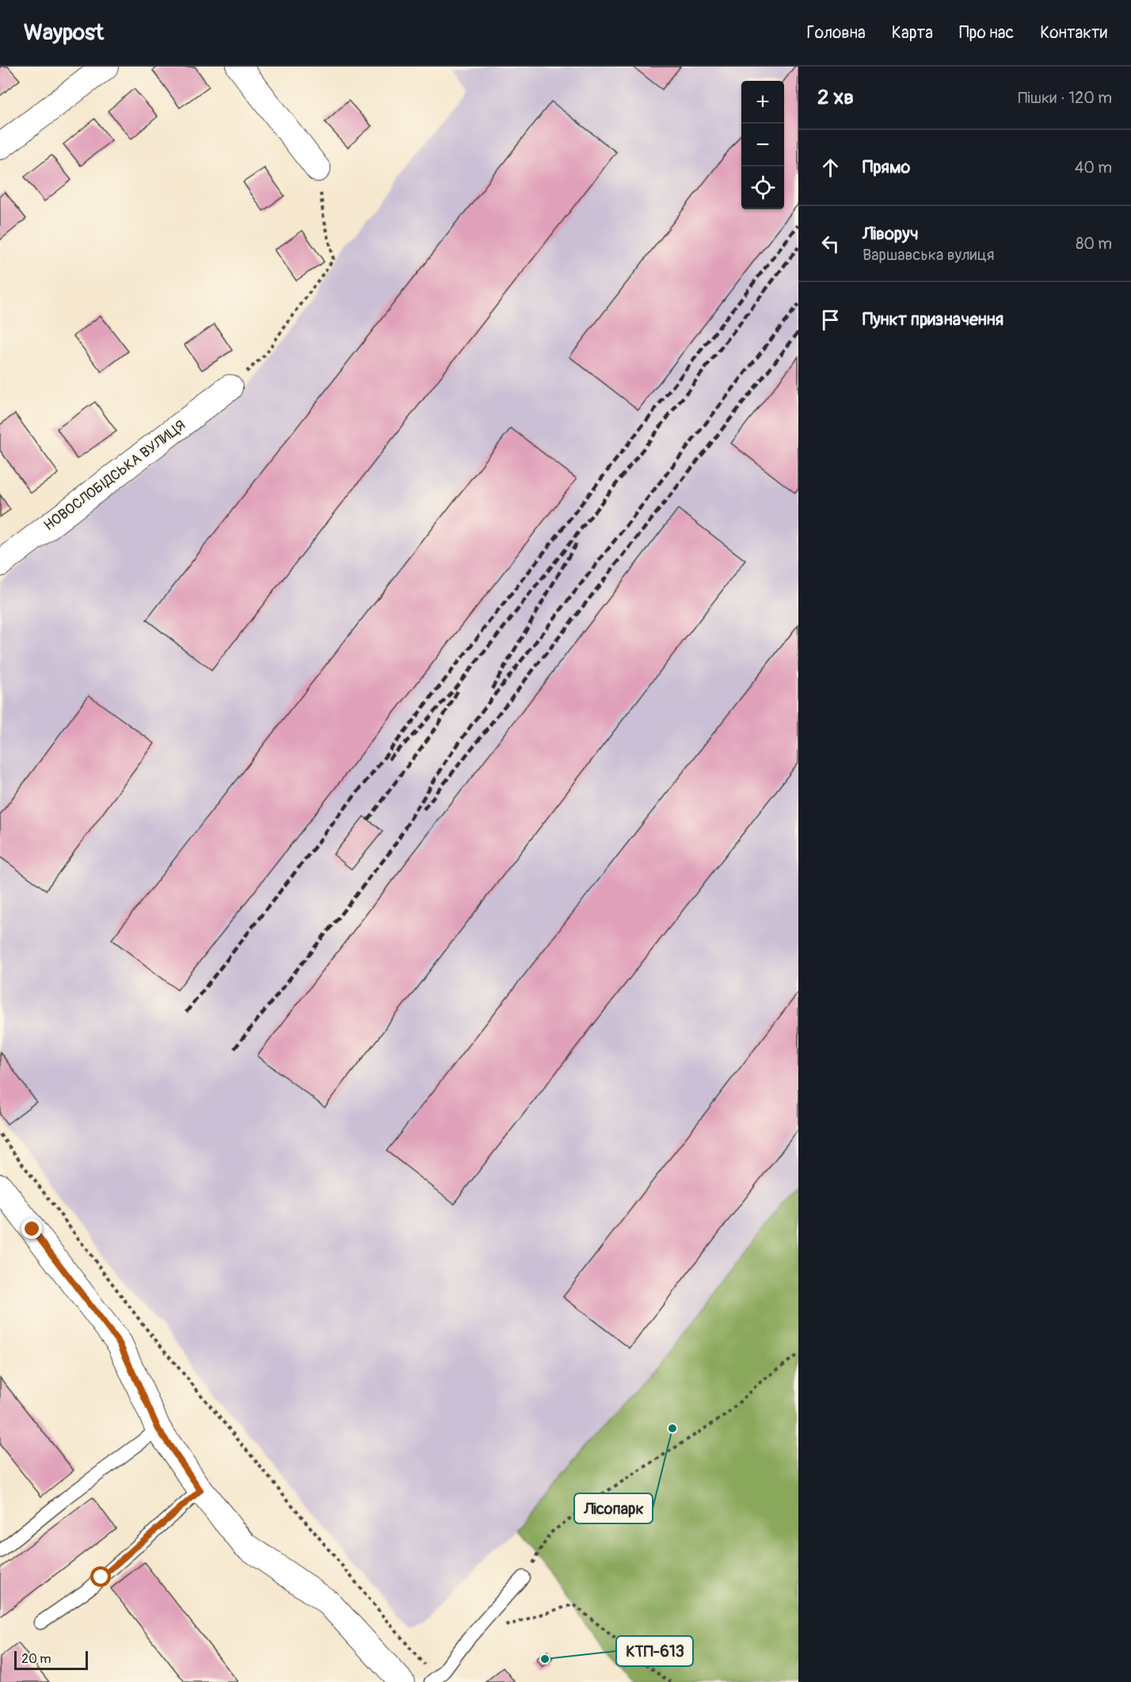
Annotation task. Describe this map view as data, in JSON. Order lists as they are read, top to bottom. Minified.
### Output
{"streets":{"street":["НОВОСЛОБІДСЬКА ВУЛИЦЯ"]},"places":["Лісопарк","КТП-613"],"scale_bar":"20 m","page":{"header":"Waypost","nav":["Головна","Карта","Про нас","Контакти"],"heading":["2 хв","Пішки · 120 m"],"map_buttons":["+","−"],"list":[["Прямо","40 m"],["Ліворуч","Варшавська вулиця","80 m"],"Пункт призначення"],"scale":"20 m"}}
